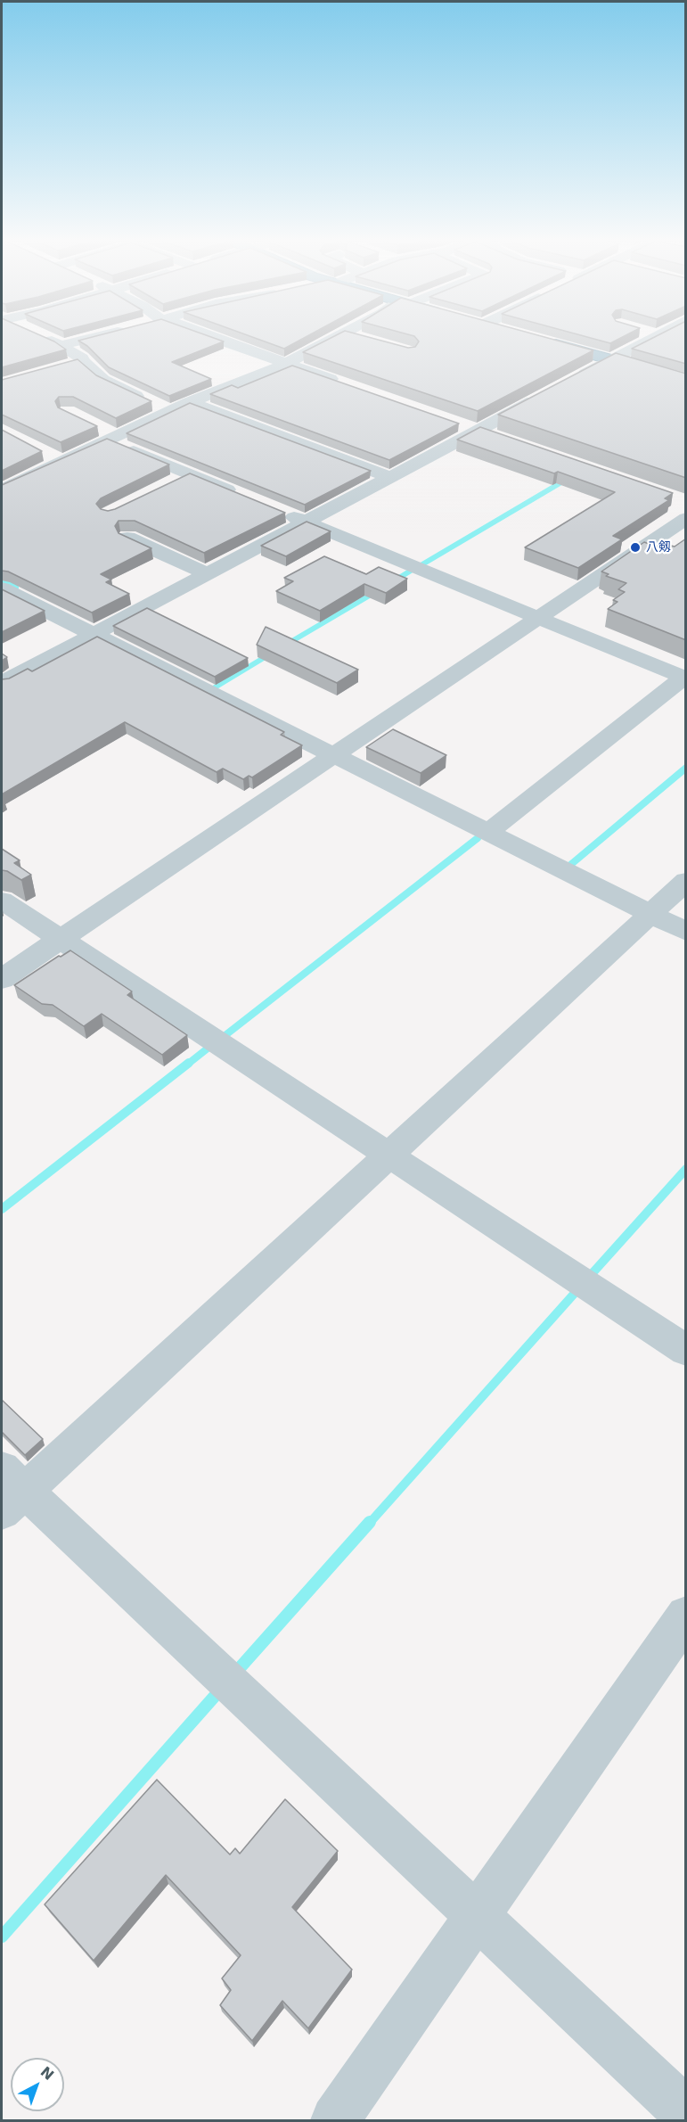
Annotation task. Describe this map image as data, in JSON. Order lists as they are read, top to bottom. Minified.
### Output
{"places":["八剱"],"north":"top right"}
